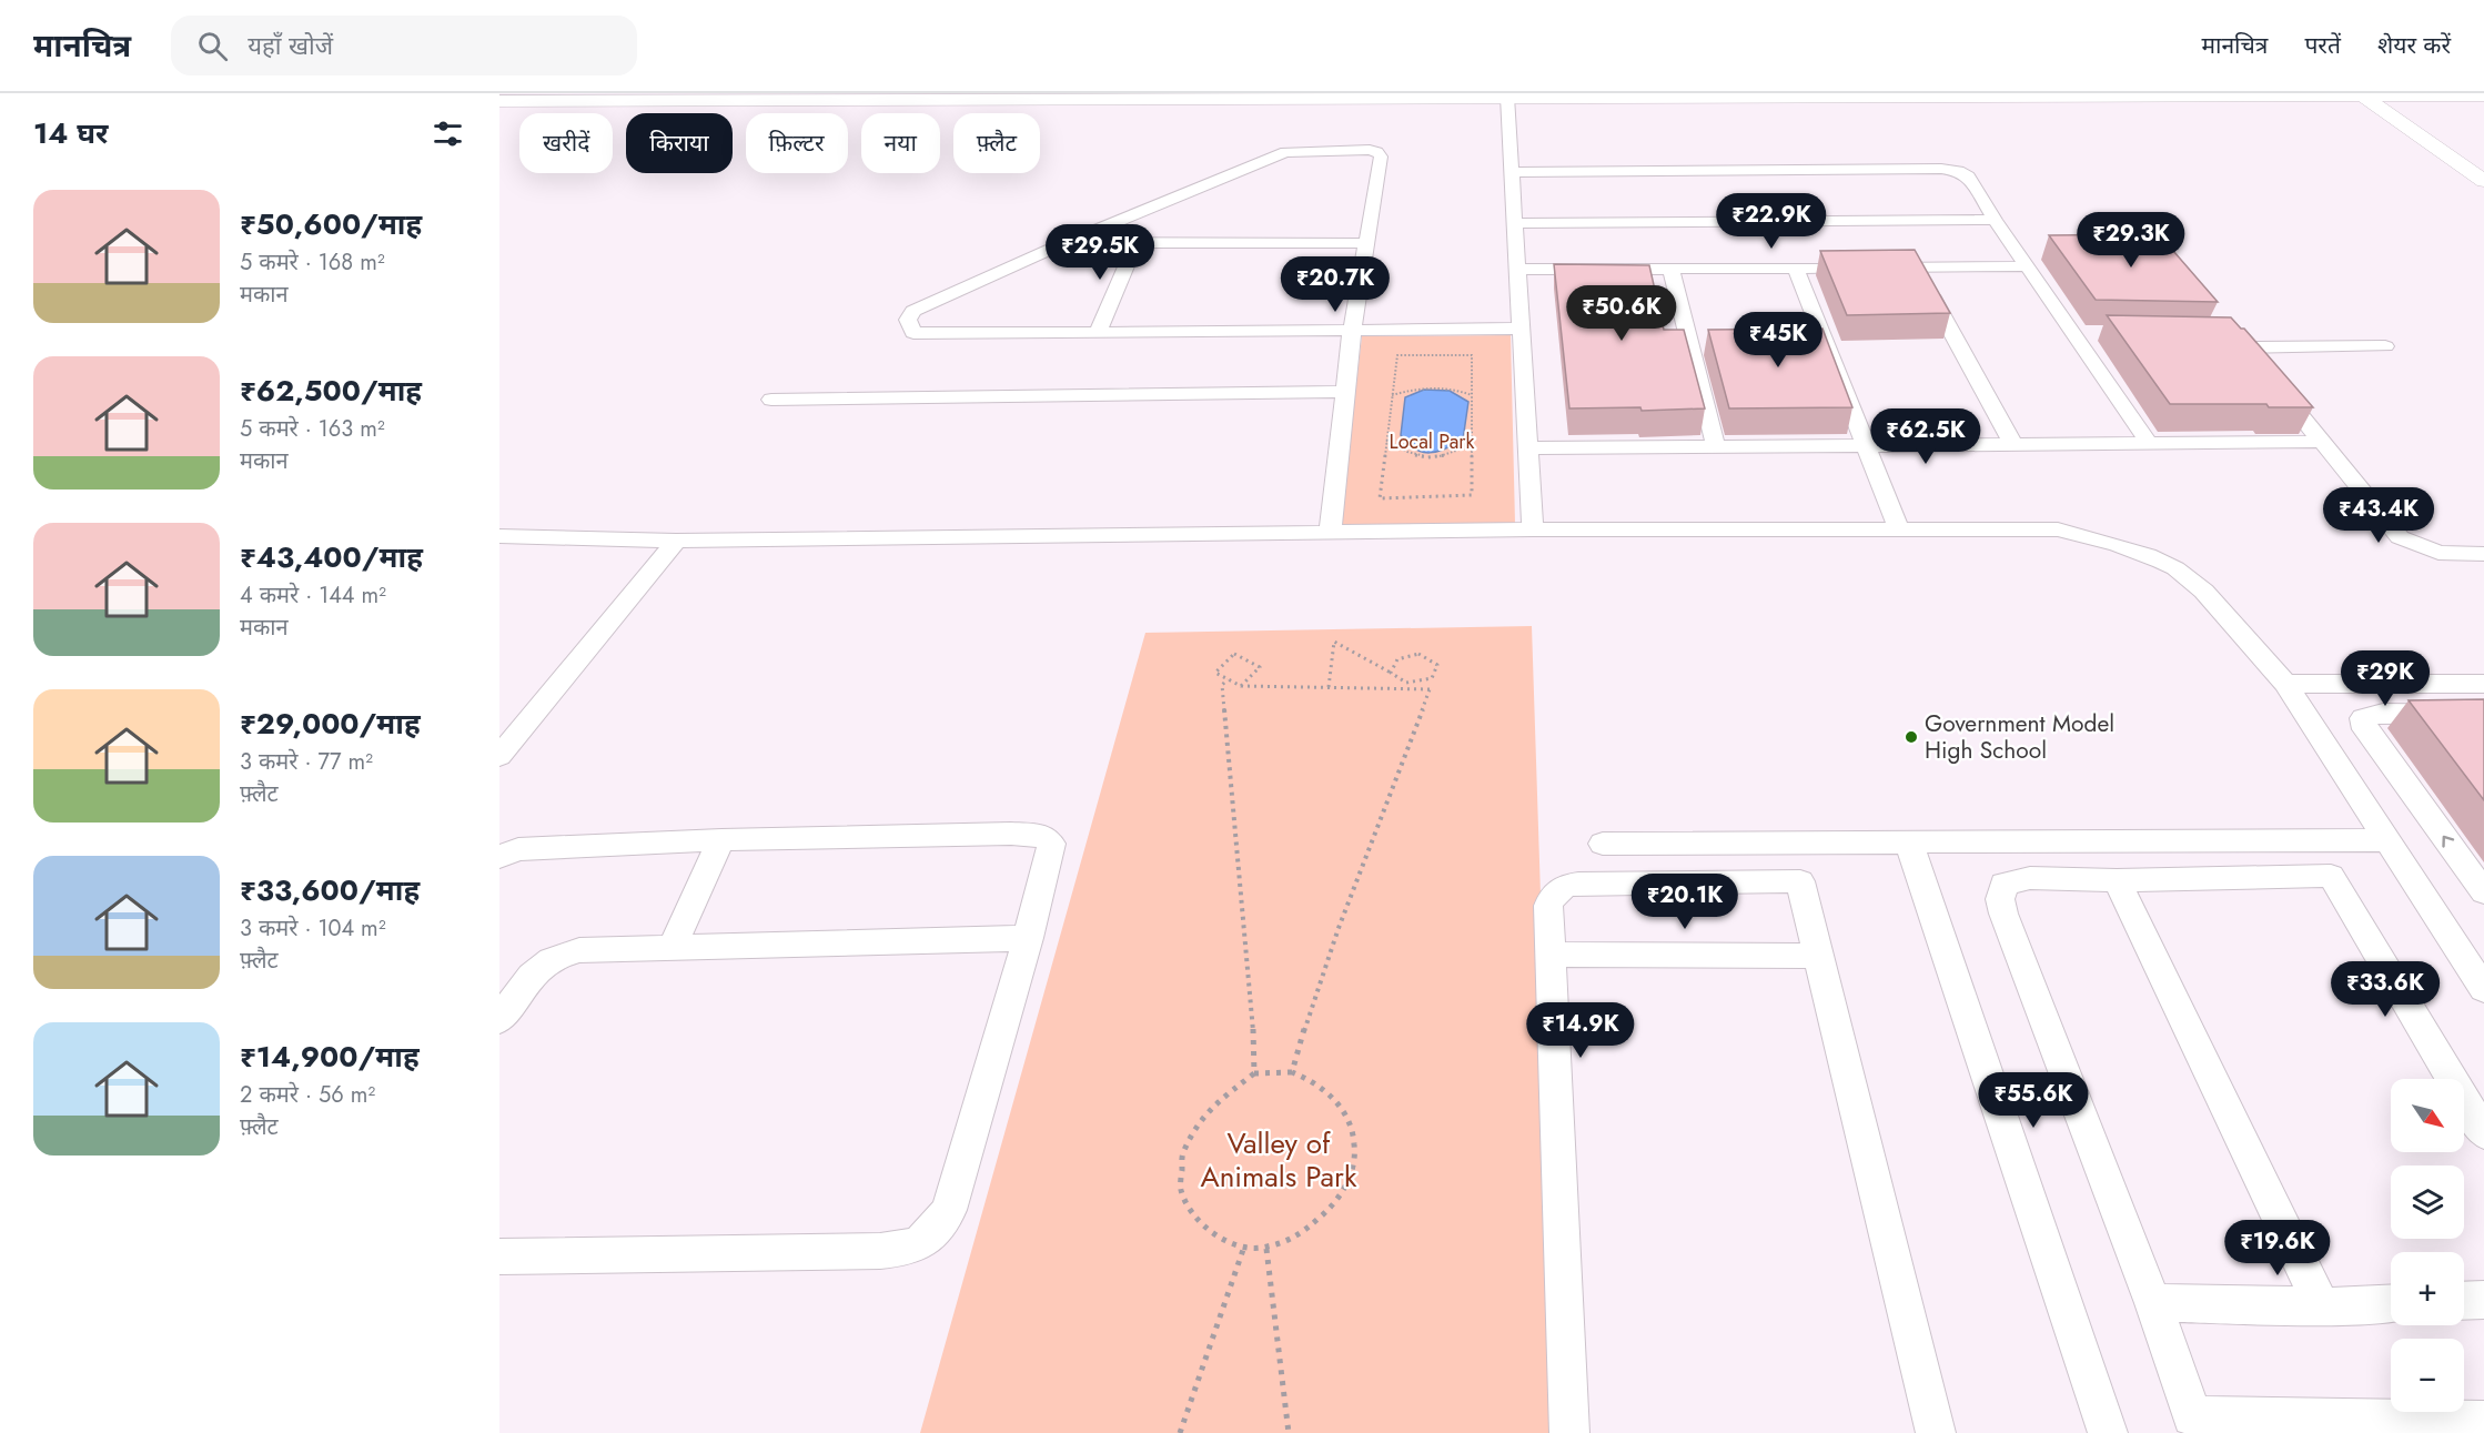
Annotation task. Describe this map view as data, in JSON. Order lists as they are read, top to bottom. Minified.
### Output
{"parks":["Local Park","Valley of Animals Park"],"places":["Government Model High School"],"north":"bottom right","page":{"header":"मानचित्र","search":"यहाँ खोजें","nav":["मानचित्र","परतें","शेयर करें"],"heading":"14 घर","chip":["खरीदें","किराया","फ़िल्टर","नया","फ़्लैट"],"list":[{"name":"₹50,600/माह","note":"5 कमरे · 168 m² · मकान"},{"name":"₹62,500/माह","note":"5 कमरे · 163 m² · मकान"},{"name":"₹43,400/माह","note":"4 कमरे · 144 m² · मकान"},{"name":"₹29,000/माह","note":"3 कमरे · 77 m² · फ़्लैट"},{"name":"₹33,600/माह","note":"3 कमरे · 104 m² · फ़्लैट"},{"name":"₹14,900/माह","note":"2 कमरे · 56 m² · फ़्लैट"}],"price":["₹22.9K","₹29.3K","₹29.5K","₹20.7K","₹50.6K","₹45K","₹62.5K","₹43.4K","₹29K","₹20.1K","₹33.6K","₹14.9K","₹55.6K","₹19.6K"],"map_buttons":["+","−"]}}
